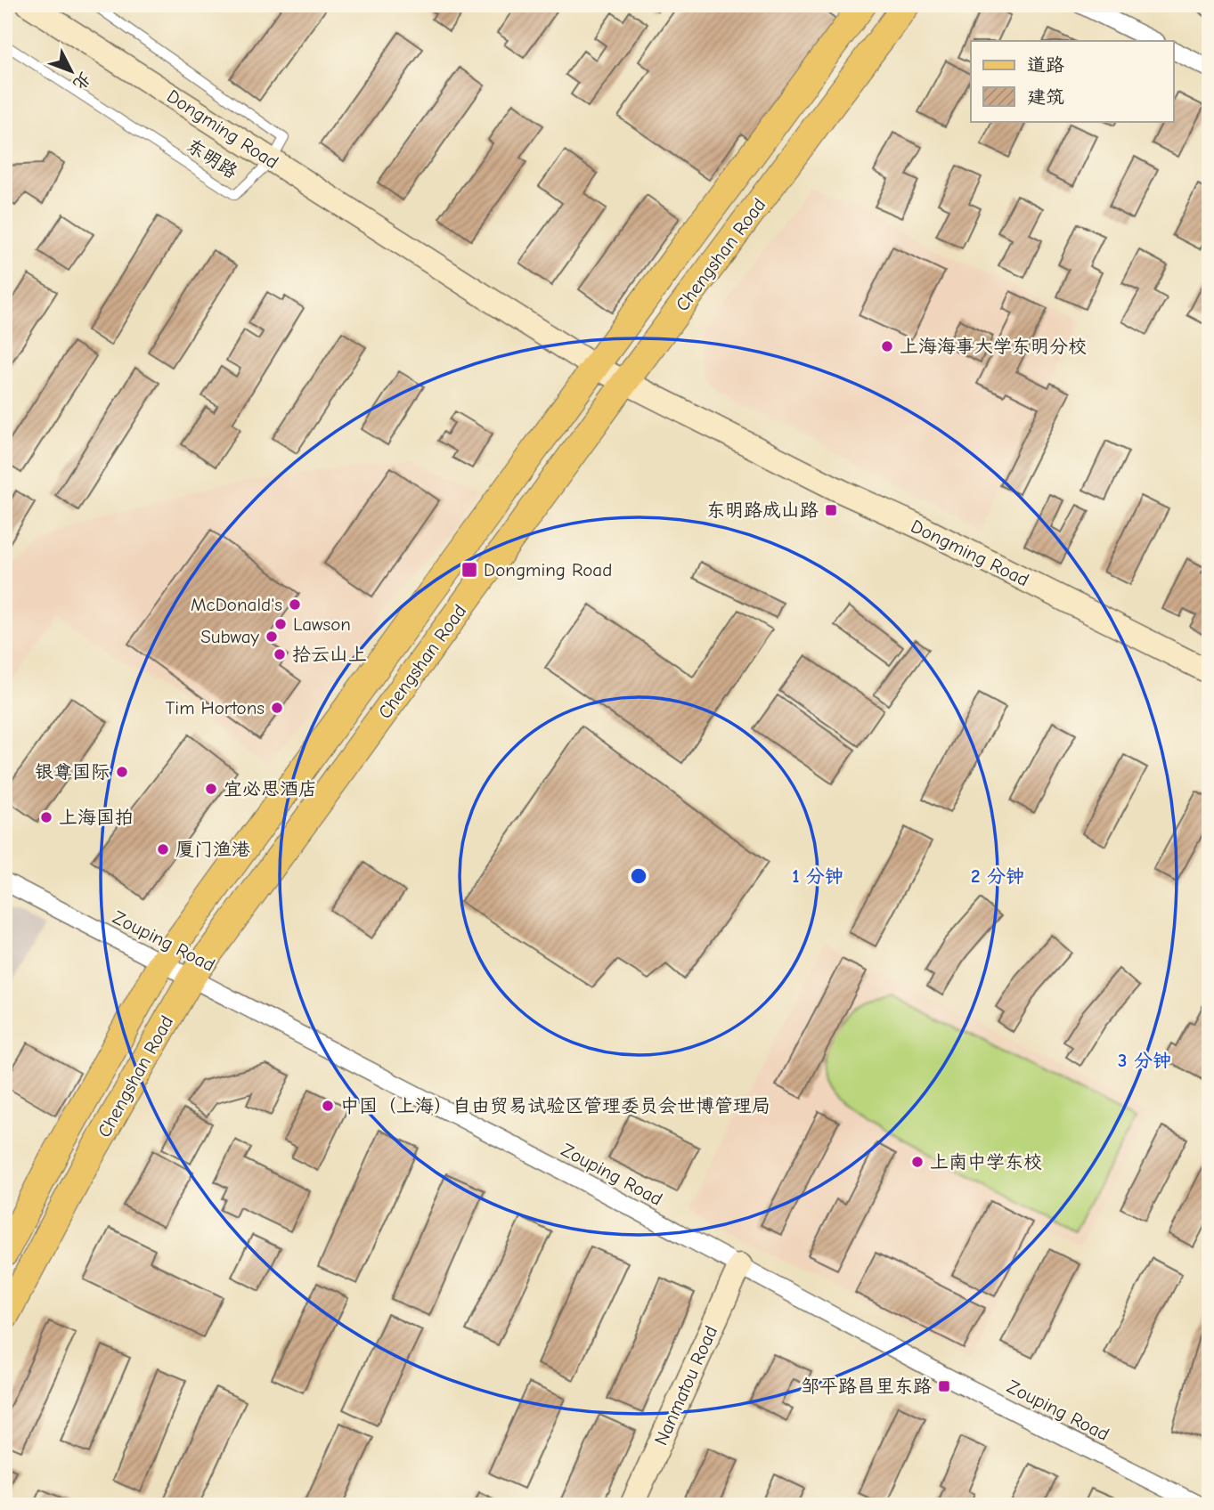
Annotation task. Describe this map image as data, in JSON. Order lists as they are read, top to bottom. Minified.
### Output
{"streets":{"main road":["Dongming Road","Chengshan Road","Nanmatou Road"],"street":["Zouping Road"],"lane":["东明路"]},"crossings":[["Dongming Road","东明路"],["Dongming Road","Chengshan Road"],["Chengshan Road","Zouping Road"],["Zouping Road","Nanmatou Road"]],"places":{"other":["上海海事大学东明分校","McDonald's","Lawson","Subway","拾云山上","Tim Hortons","银尊国际","宜必思酒店","上海国拍","厦门渔港","中国（上海）自由贸易试验区管理委员会世博管理局","上南中学东校"],"transit":["东明路成山路","Dongming Road","邹平路昌里东路"]},"legend":["道路","建筑"],"north":"bottom right","rings":["1 分钟","2 分钟","3 分钟"]}
